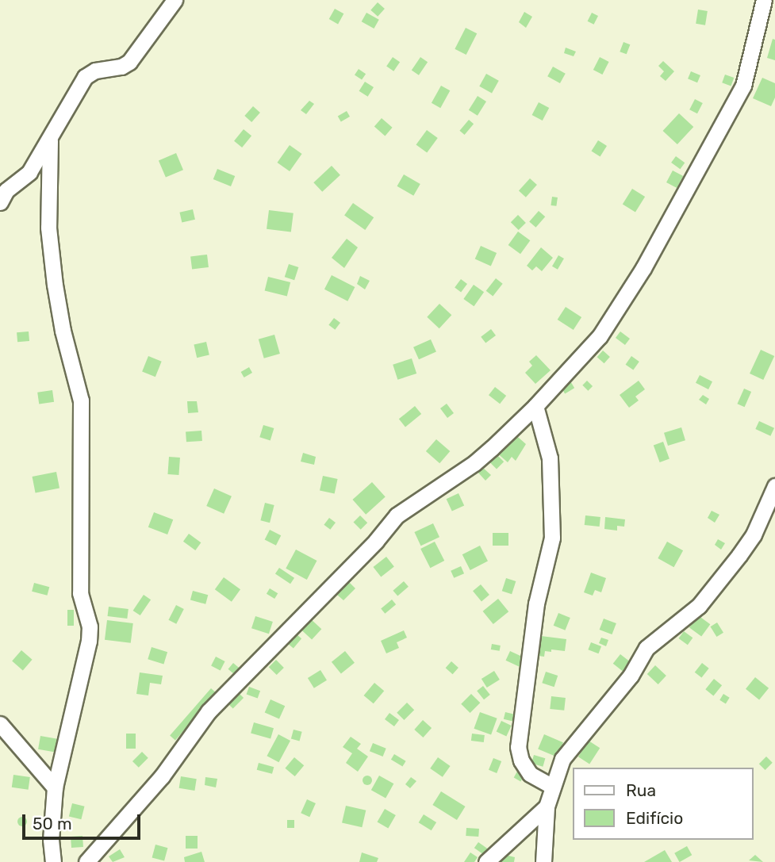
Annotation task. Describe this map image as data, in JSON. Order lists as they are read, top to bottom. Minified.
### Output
{"legend":["Rua","Edifício"],"scale_bar":"50 m"}
